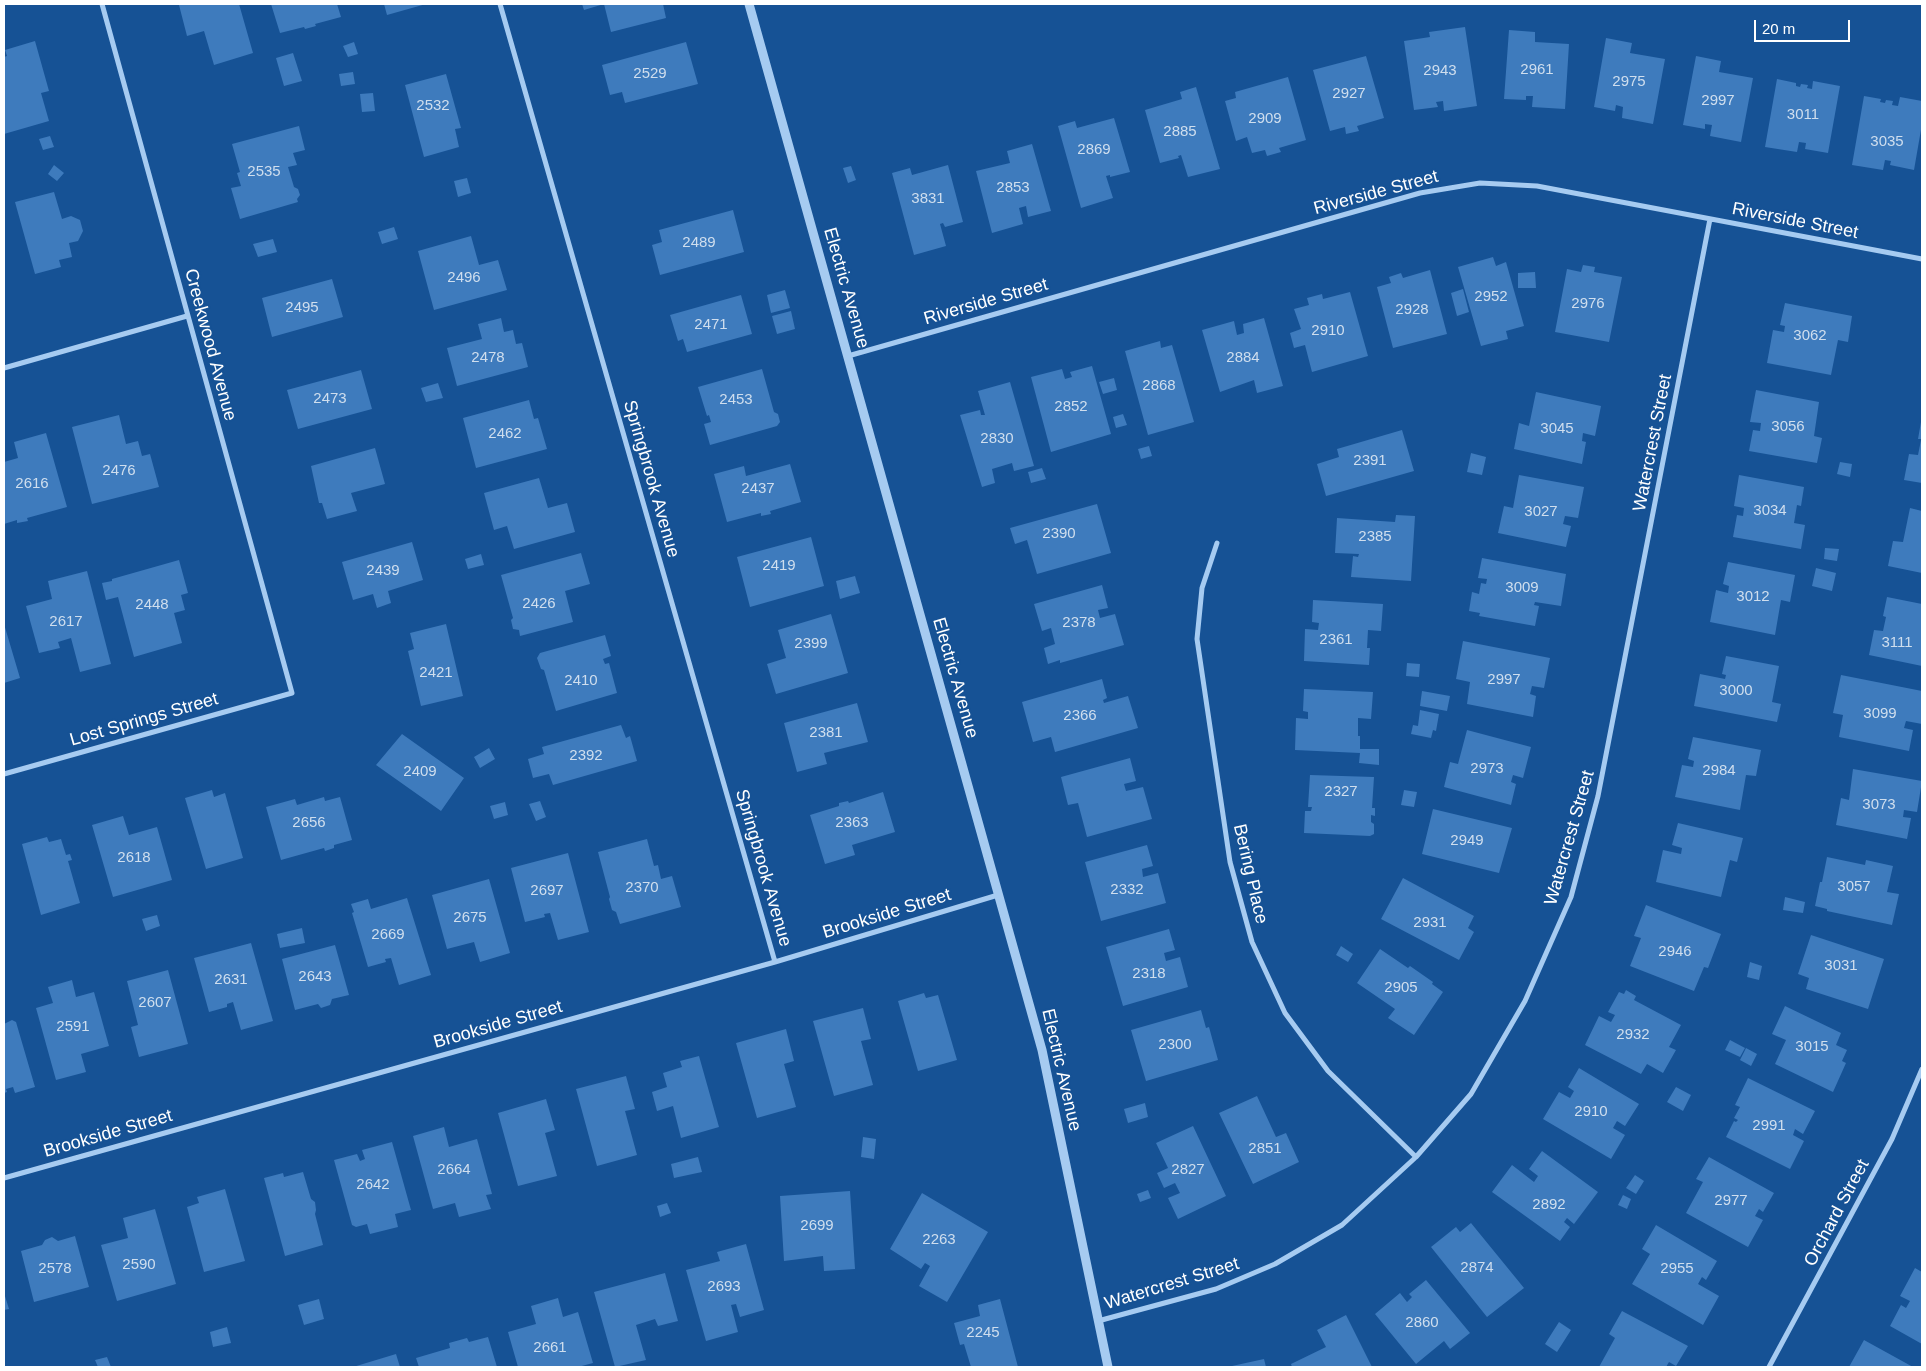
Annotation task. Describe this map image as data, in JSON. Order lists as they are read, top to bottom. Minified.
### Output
{"streets":{"street":["Riverside Street","Electric Avenue","Creekwood Avenue","Watercrest Street","Springbrook Avenue","Lost Springs Street","Bering Place","Brookside Street","Orchard Street"]},"crossings":[["Riverside Street","Electric Avenue"],["Riverside Street","Watercrest Street"],["Electric Avenue","Watercrest Street"],["Electric Avenue","Brookside Street"],["Creekwood Avenue","Lost Springs Street"],["Watercrest Street","Bering Place"],["Springbrook Avenue","Brookside Street"]],"house_numbers":["2961","2943","2529","2975","2927","2997","2532","3011","2909","2885","3035","2869","2535","2853","3831","2489","2496","2952","2976","2495","2928","2471","2910","3062","2478","2884","2868","2473","2453","2852","3056","3045","2462","2830","2391","2476","2616","2437","3034","3027","2390","2385","2419","2439","3009","3012","2426","2448","2617","2378","2361","3111","2399","2421","2997","2410","3000","3099","2366","2381","2392","2973","2984","2409","2327","3073","2656","2363","2949","2618","3057","2370","2332","2697","2675","2931","2669","2946","3031","2318","2643","2631","2905","2607","2591","2932","2300","3015","2910","2991","2851","2664","2827","2642","2977","2892","2699","2263","2590","2874","2578","2955","2693","2860","2245","2661"],"scale_bar":"20 m"}
